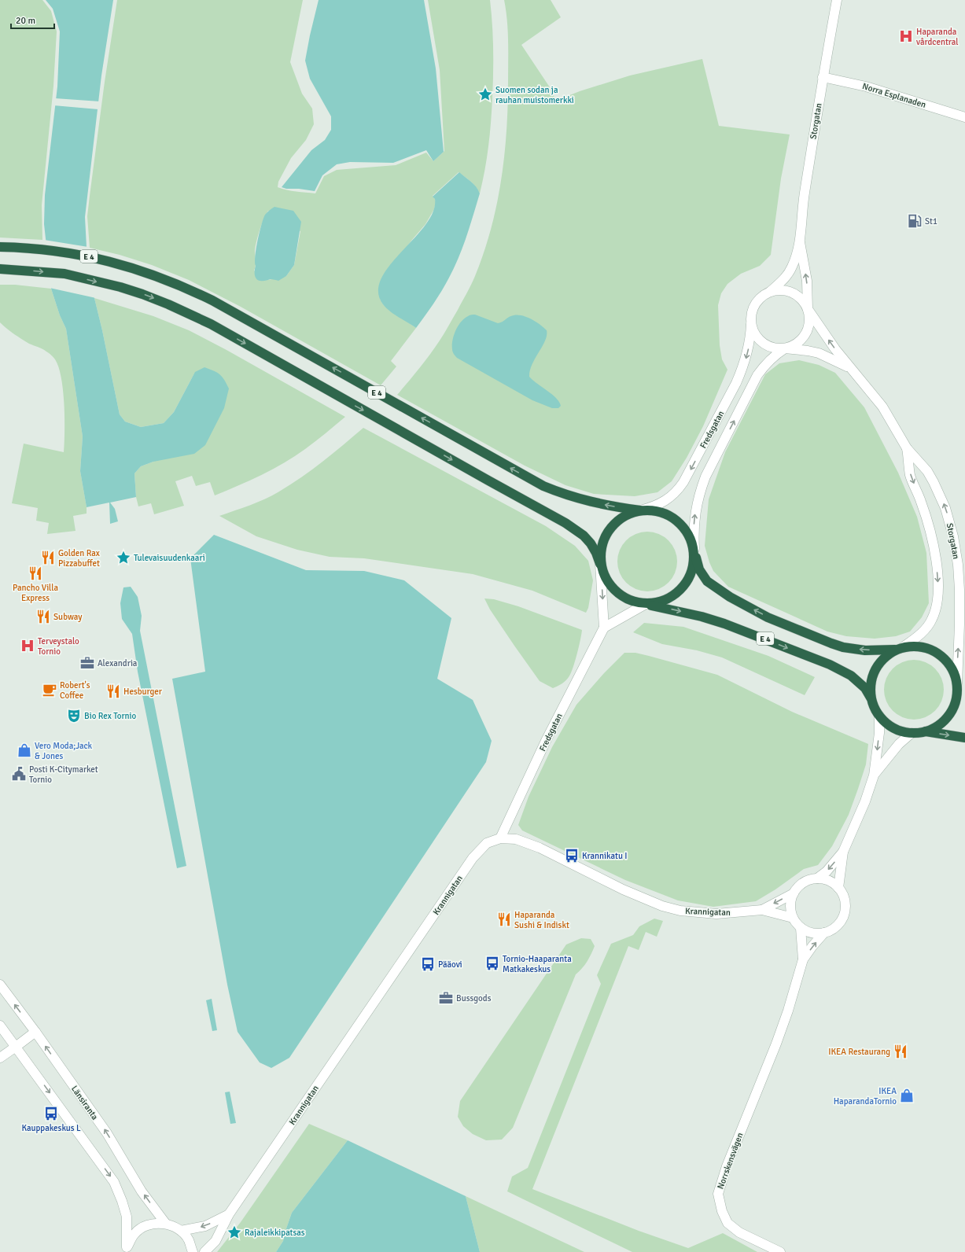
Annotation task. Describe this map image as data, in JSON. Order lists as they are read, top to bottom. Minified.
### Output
{"streets":{"highway":["E 4"],"street":["Norra Esplanaden","Storgatan","Fredsgatan","Krannigatan","Länsiranta","Norrskensvägen"]},"crossings":[["Norra Esplanaden","Storgatan"],["Storgatan","E 4"],["Storgatan","Fredsgatan"],["E 4","Fredsgatan"],["Fredsgatan","Krannigatan"]],"places":{"hospital":["Haparanda vårdcentral","Terveystalo Tornio"],"place":["Suomen sodan ja rauhan muistomerkki","Tulevaisuudenkaari","Rajaleikkipatsas"],"fuel station":["St1"],"restaurant":["Golden Rax Pizzabuffet","Pancho Villa Express","Subway","Hesburger","Haparanda Sushi & Indiskt","IKEA Restaurang"],"office":["Alexandria","Bussgods"],"cafe":["Robert's Coffee"],"theatre":["Bio Rex Tornio"],"shop":["Vero Moda;Jack & Jones","IKEA HaparandaTornio"],"public building":["Posti K-Citymarket Tornio"],"bus stop":["Krannikatu I","Tornio-Haaparanta Matkakeskus","Pääovi","Kauppakeskus L"]},"scale_bar":"20 m"}
